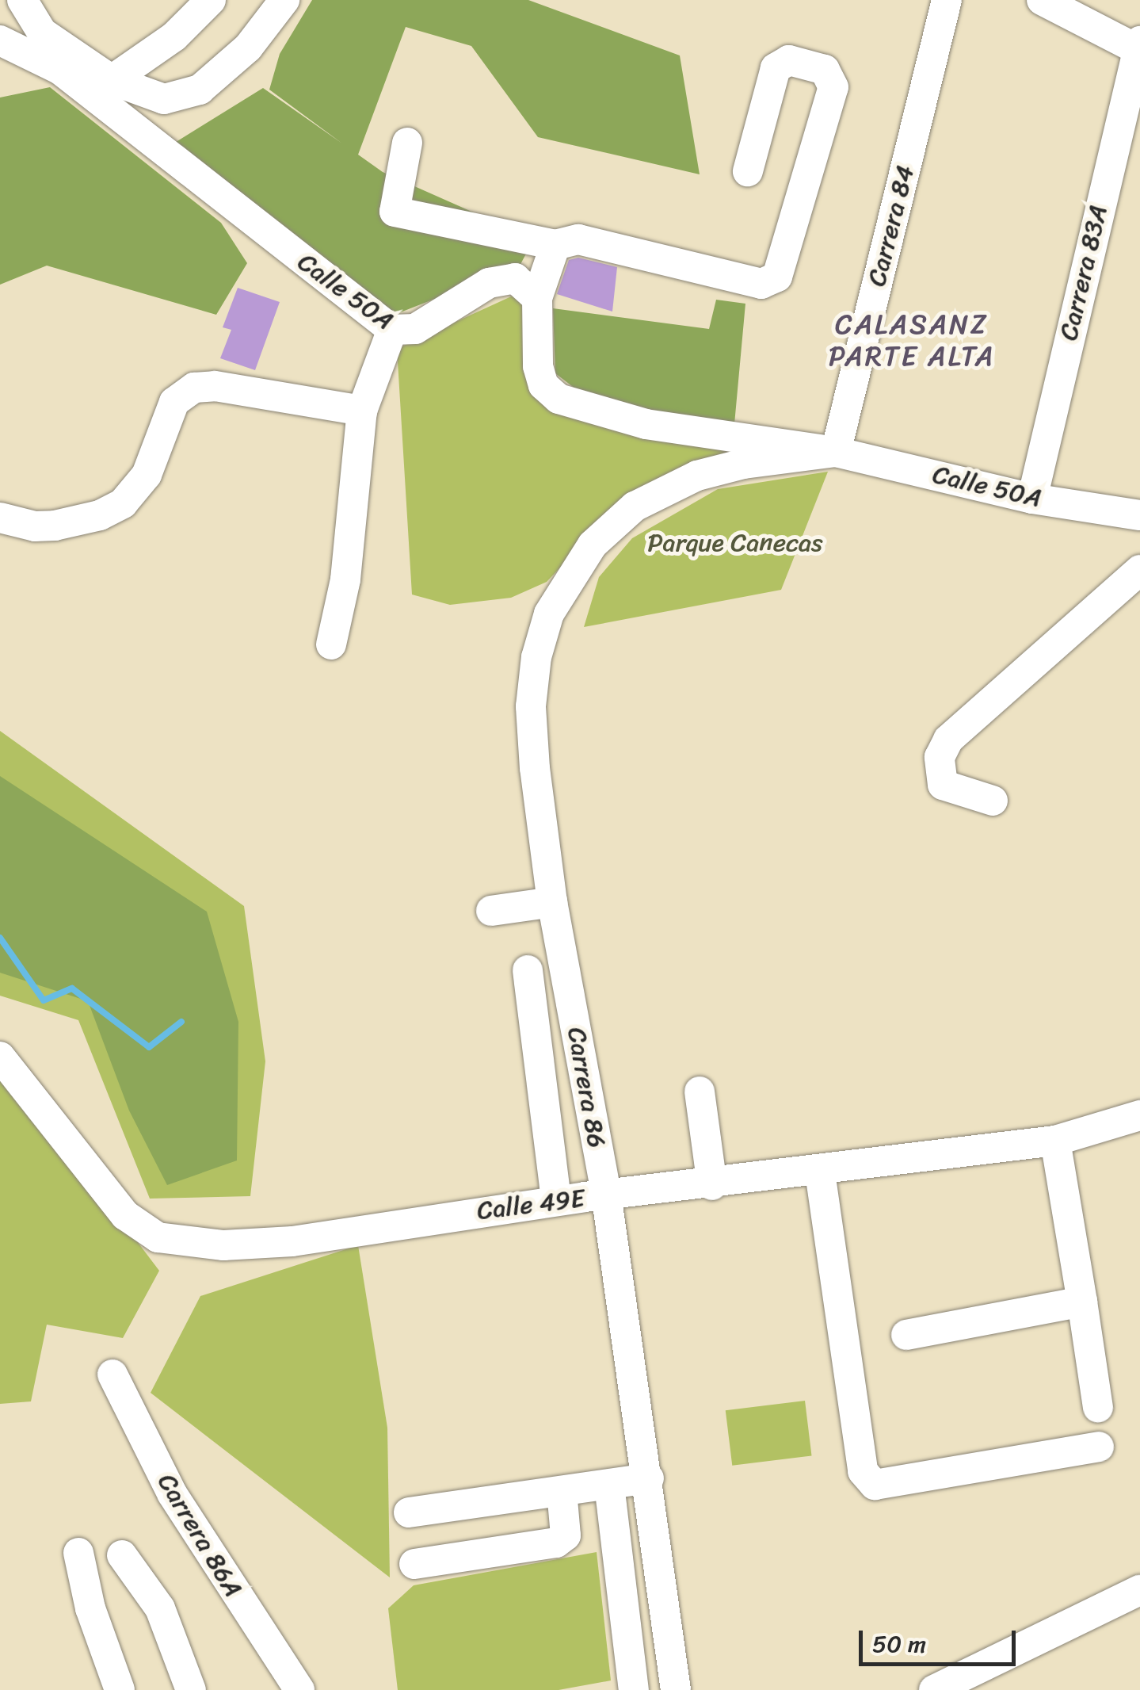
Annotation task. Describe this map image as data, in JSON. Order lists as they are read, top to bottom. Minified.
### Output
{"streets":{"street":["Carrera 84","Carrera 83A","Calle 50A","Carrera 86","Calle 49E","Carrera 86A"]},"crossings":[["Carrera 84","Calle 50A"],["Carrera 83A","Calle 50A"],["Calle 50A","Carrera 86"],["Carrera 86","Calle 49E"]],"districts":["CALASANZ PARTE ALTA"],"parks":["Parque Canecas"],"scale_bar":"50 m"}
